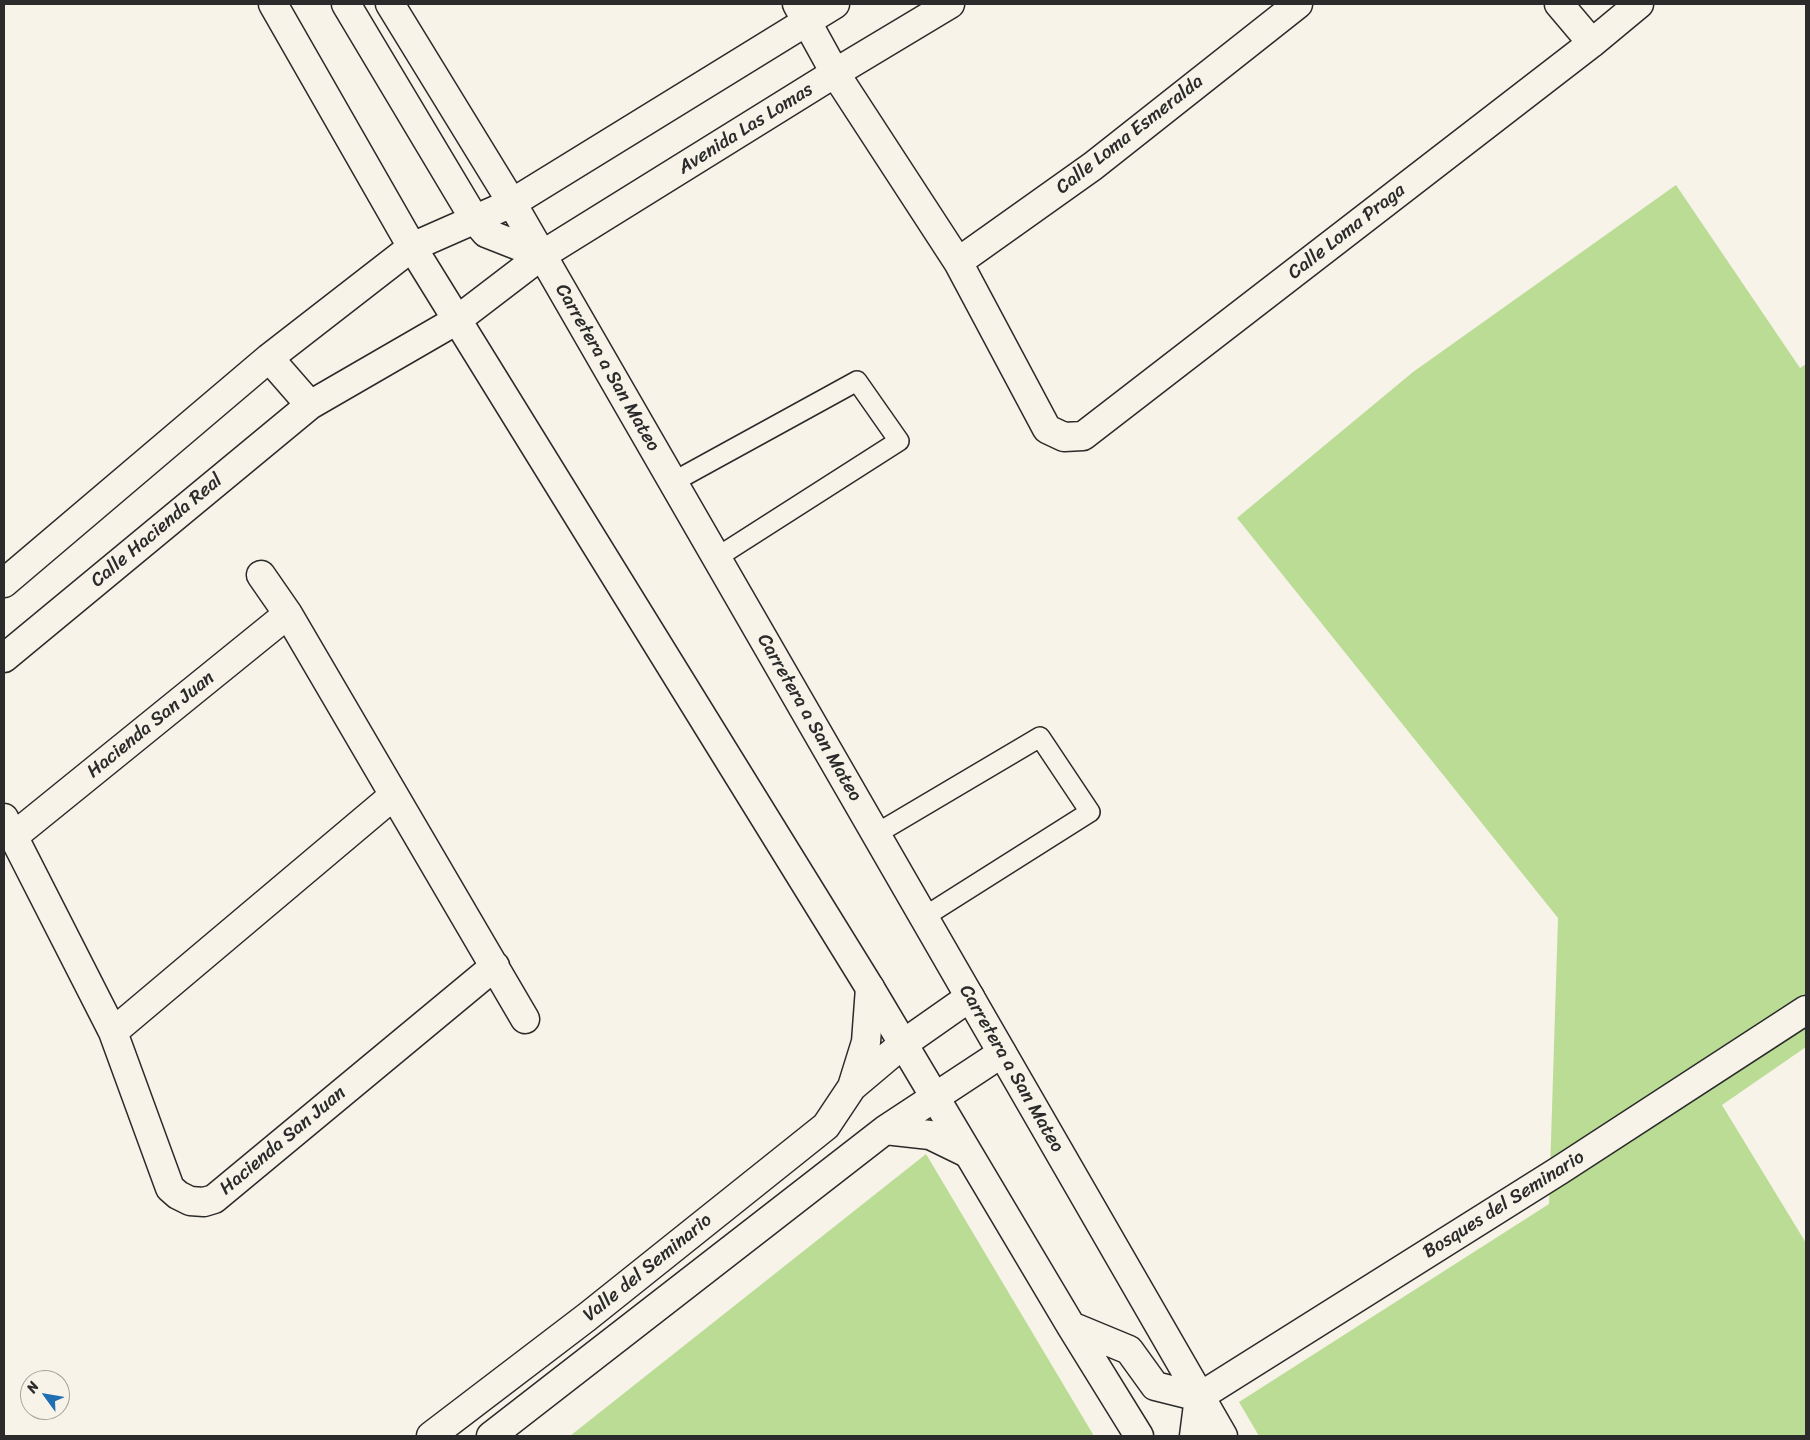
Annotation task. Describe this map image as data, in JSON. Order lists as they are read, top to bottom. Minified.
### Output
{"streets":{"street":["Avenida Las Lomas","Calle Loma Esmeralda","Calle Loma Praga","Carretera a San Mateo","Calle Hacienda Real","Hacienda San Juan","Bosques del Seminario","Valle del Seminario"]},"crossings":[["Avenida Las Lomas","Carretera a San Mateo"],["Avenida Las Lomas","Calle Hacienda Real"],["Calle Loma Esmeralda","Calle Loma Praga"],["Carretera a San Mateo","Bosques del Seminario"],["Carretera a San Mateo","Valle del Seminario"]],"north":"top left"}
